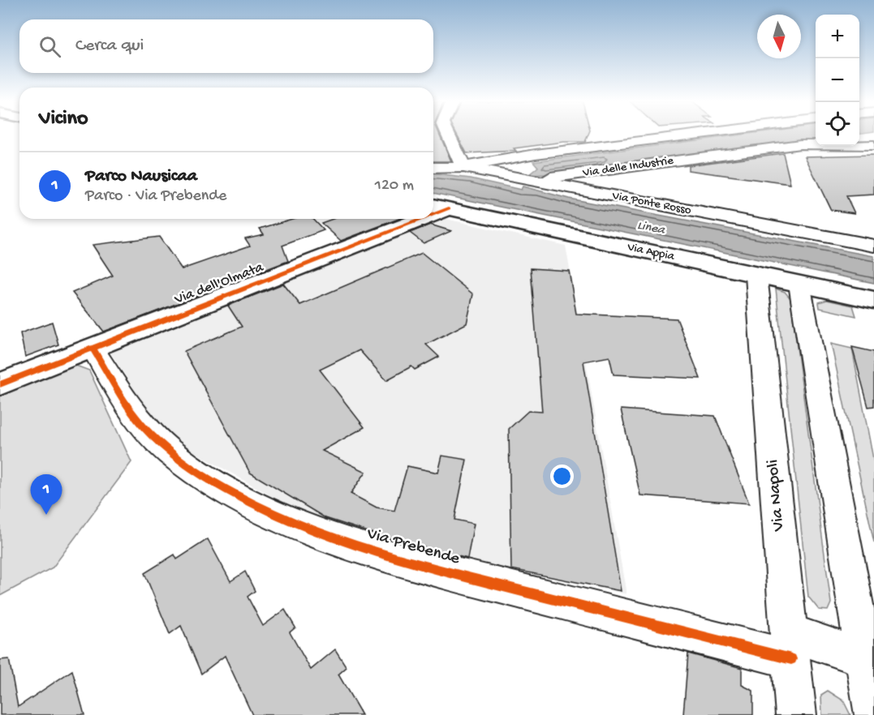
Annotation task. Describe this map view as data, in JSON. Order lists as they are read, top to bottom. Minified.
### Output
{"streets":{"main road":["Via Appia","Via dell'Olmata"],"street":["Via delle Industrie","Via Ponte Rosso","Via Napoli","Via Prebende"]},"crossings":[["Via delle Industrie","Via Ponte Rosso"],["Via Appia","Via Napoli"],["Via dell'Olmata","Via Prebende"],["Via Napoli","Via Prebende"]],"water":["Linea"],"north":"bottom","page":{"map_buttons":["+","−"],"search":"Cerca qui","heading":"Vicino","list":[{"mark":"1","name":"Parco Nausicaa","note":"Parco · Via Prebende","value":"120 m"}],"pins":"1"}}
